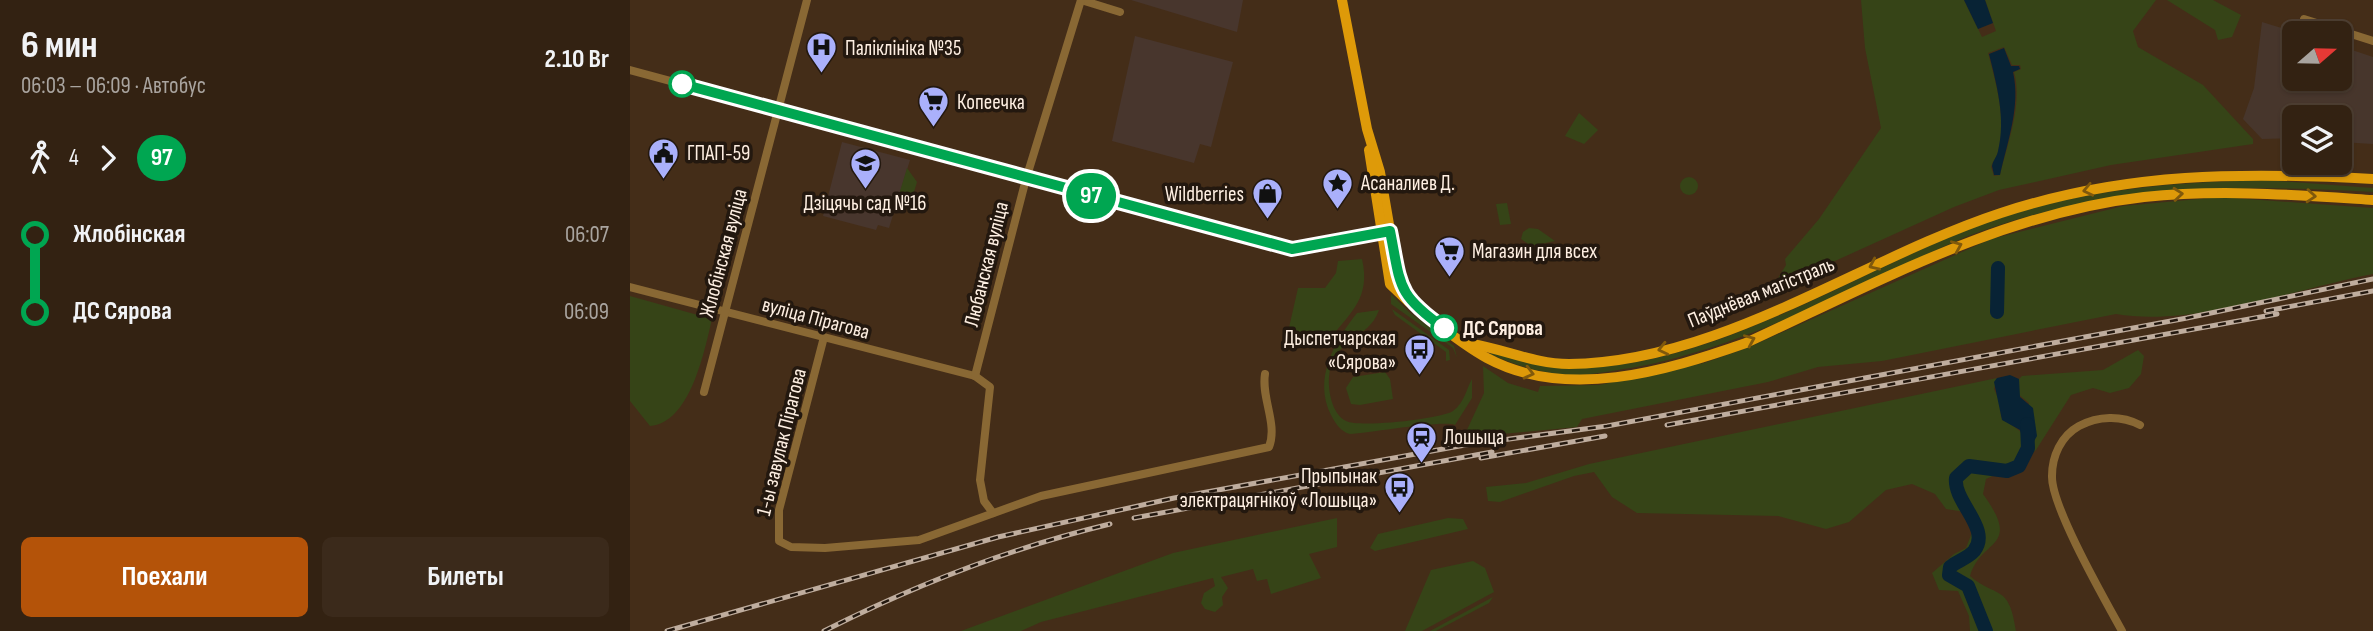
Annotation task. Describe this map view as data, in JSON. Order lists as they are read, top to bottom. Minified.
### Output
{"streets":{"main road":["Паўднёвая магістраль"],"street":["Жлобінская вуліца","Любанская вуліца","вуліца Пірагова","1-ы завулак Пірагова"]},"crossings":[["Жлобінская вуліца","вуліца Пірагова"],["Любанская вуліца","вуліца Пірагова"],["вуліца Пірагова","1-ы завулак Пірагова"]],"places":{"hospital":["Паліклініка №35"],"supermarket":["Копеечка","Магазин для всех"],"public building":["ГПАП-59"],"school or university":["Дзіцячы сад №16"],"place":["Асаналиев Д."],"shop":["Wildberries"],"other":["ДС Сярова"],"bus stop":["Дыспетчарская «Сярова»","Прыпынак электрацягнікоў «Лошыца»"],"station":["Лошыца"]},"lines":["bus line 97"],"north":"right","page":{"heading":["6 мин","06:03 – 06:09 · Автобус","2.10 Br"],"on_map":"97","legs":["4","97"],"list":[{"name":"Жлобінская","value":"06:07"},{"name":"ДС Сярова","value":"06:09"}],"buttons":["Поехали","Билеты"]}}
